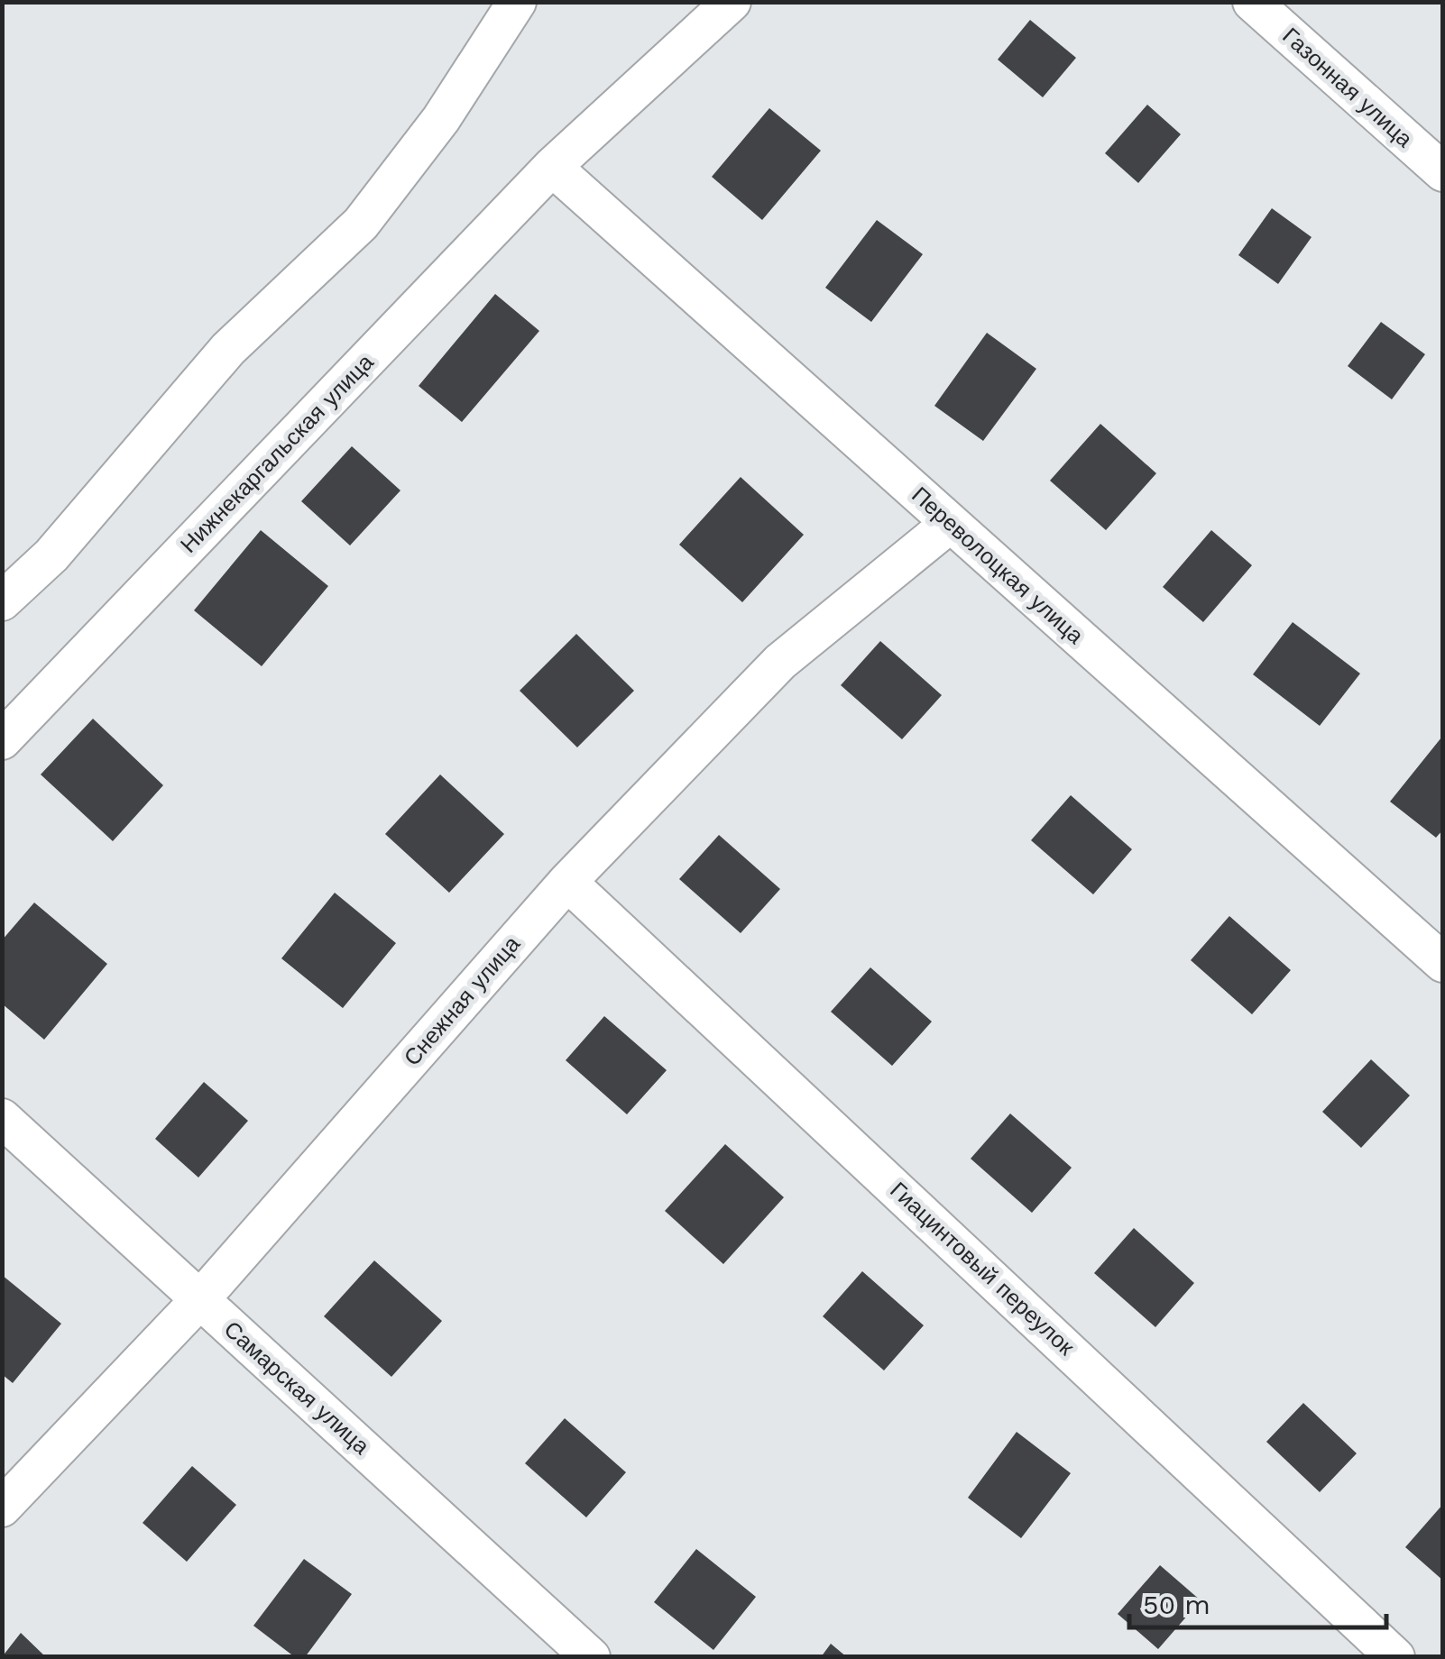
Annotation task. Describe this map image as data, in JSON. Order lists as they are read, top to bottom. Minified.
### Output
{"streets":{"street":["Газонная улица","Нижнекаргальская улица","Переволоцкая улица","Снежная улица","Гиацинтовый переулок","Самарская улица"]},"crossings":[["Нижнекаргальская улица","Переволоцкая улица"],["Переволоцкая улица","Снежная улица"],["Снежная улица","Гиацинтовый переулок"],["Снежная улица","Самарская улица"]],"scale_bar":"50 m"}
